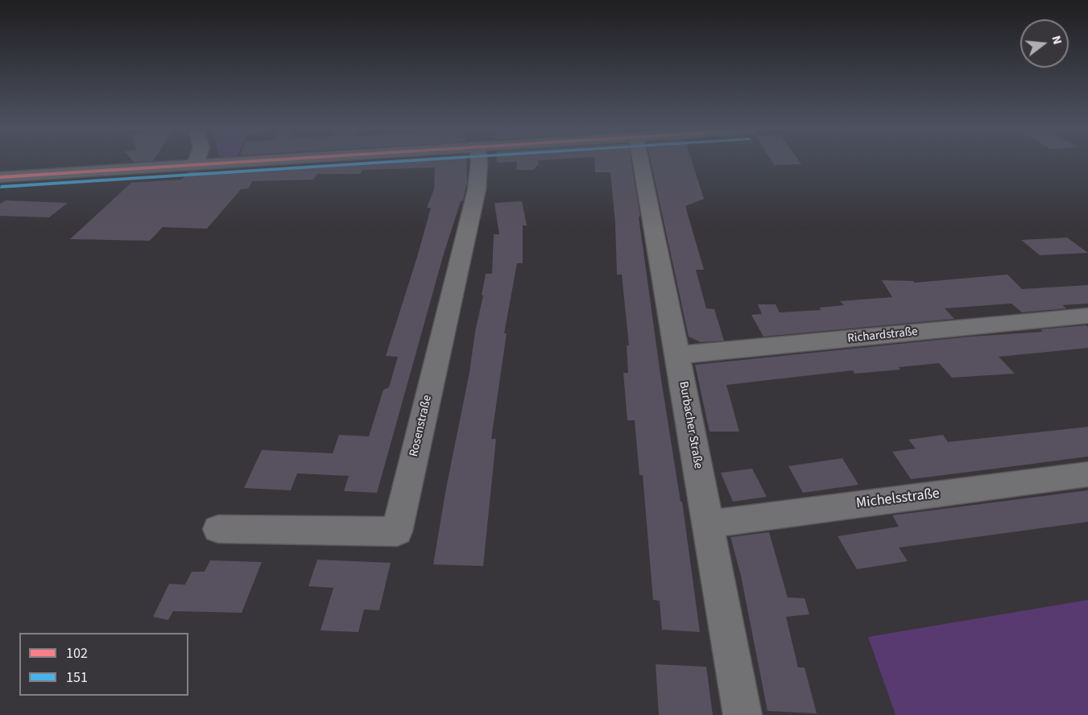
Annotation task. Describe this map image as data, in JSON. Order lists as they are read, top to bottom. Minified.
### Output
{"streets":{"street":["Richardstraße","Burbacher Straße","Rosenstraße","Michelsstraße"]},"crossings":[["Richardstraße","Burbacher Straße"],["Burbacher Straße","Michelsstraße"]],"lines":["transit line 102","transit line 151"],"legend":["102","151"],"north":"right"}
